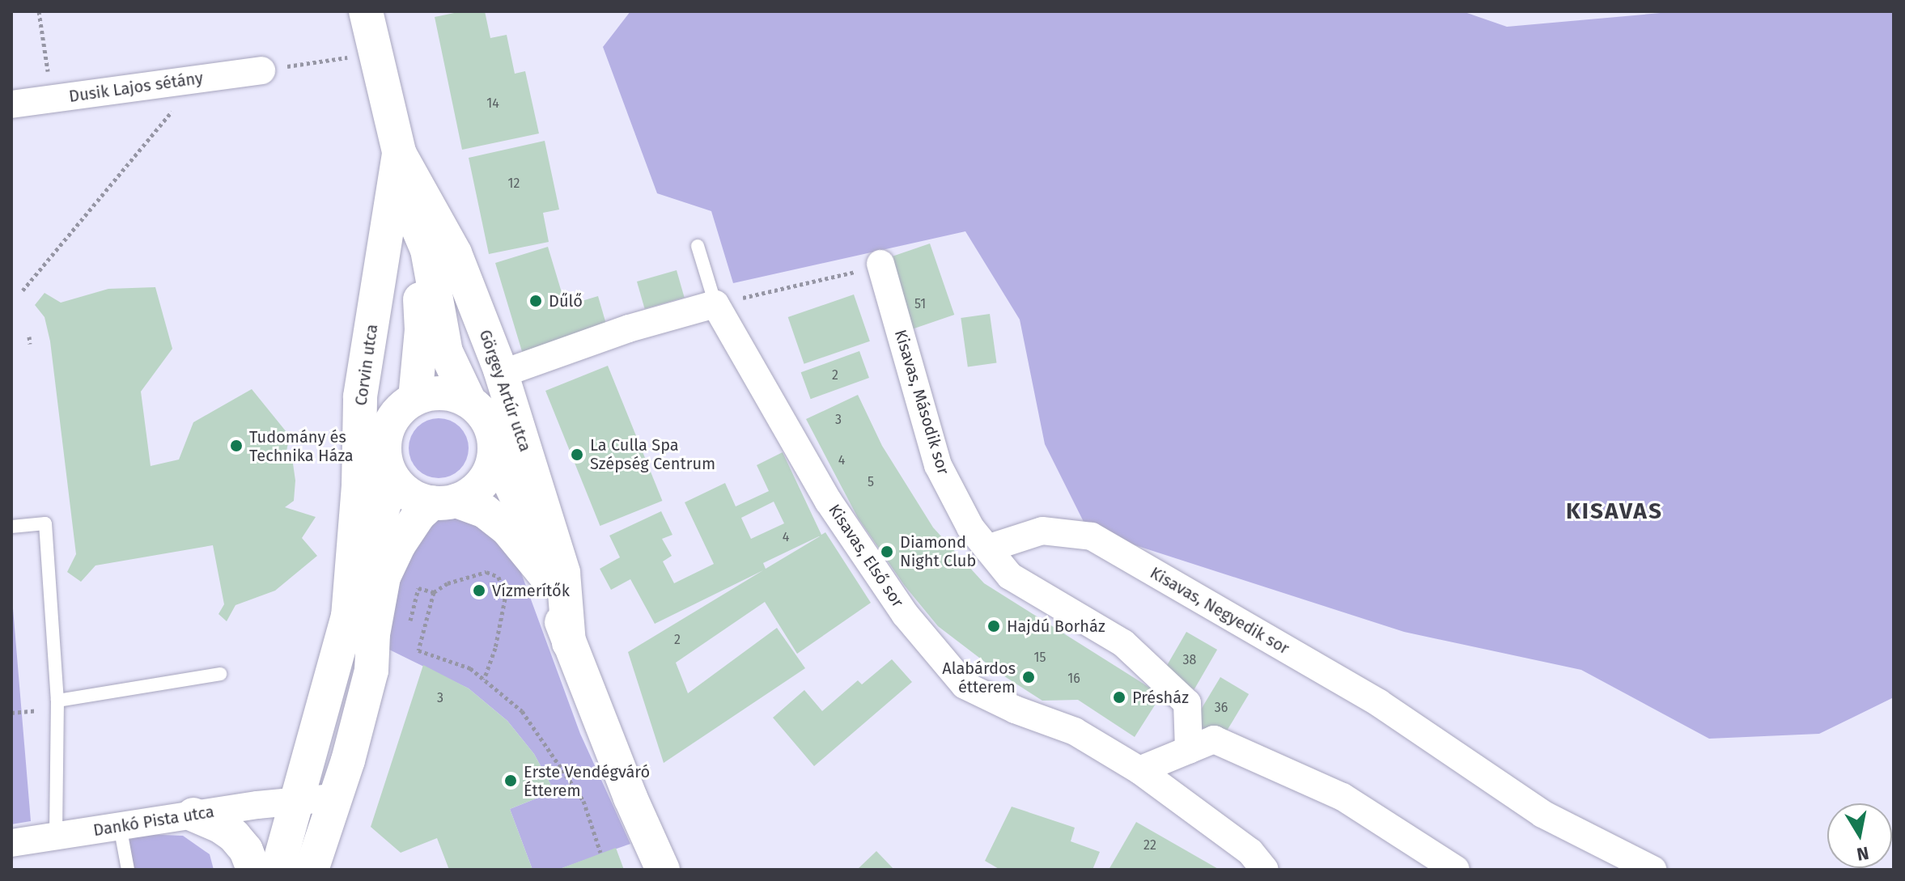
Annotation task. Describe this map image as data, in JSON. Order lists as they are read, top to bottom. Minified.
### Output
{"streets":{"street":["Dusik Lajos sétány","Corvin utca","Görgey Artúr utca","Kisavas, Második sor","Kisavas, Első sor","Kisavas, Negyedik sor","Dankó Pista utca"]},"crossings":[["Corvin utca","Görgey Artúr utca"],["Corvin utca","Dankó Pista utca"],["Kisavas, Második sor","Kisavas, Negyedik sor"]],"districts":["KISAVAS"],"places":["Dűlő","Tudomány és Technika Háza","La Culla Spa Szépség Centrum","Diamond Night Club","Vízmerítők","Hajdú Borház","Alabárdos étterem","Présház","Erste Vendégváró Étterem"],"house_numbers":["14","12","51","2","3","4","5","4","2","15","38","16","3","36","22"],"north":"bottom"}
